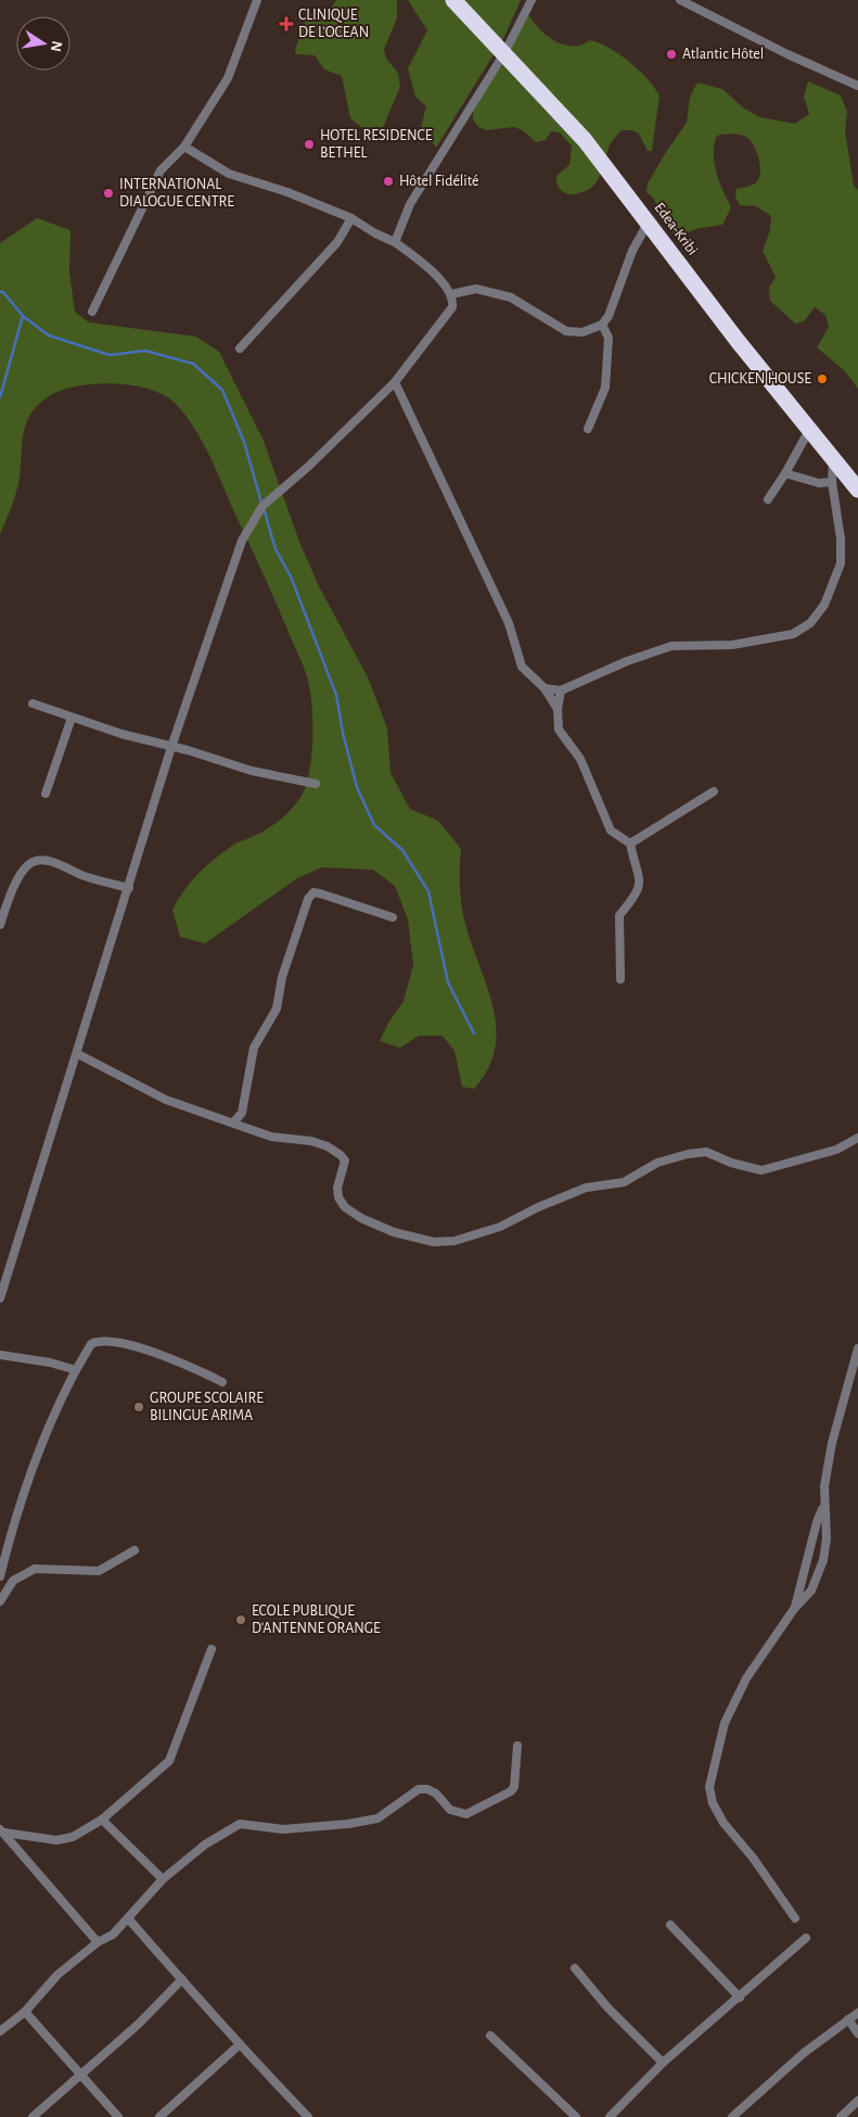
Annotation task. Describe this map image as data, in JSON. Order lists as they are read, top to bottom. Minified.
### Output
{"streets":{"highway":["Edea-Kribi"]},"places":{"health":["CLINIQUE DE L'OCEAN"],"other":["Atlantic Hôtel","HOTEL RESIDENCE BETHEL","Hôtel Fidélité","INTERNATIONAL DIALOGUE CENTRE","CHICKEN HOUSE","GROUPE SCOLAIRE BILINGUE ARIMA","ECOLE PUBLIQUE D'ANTENNE ORANGE"]},"north":"right"}
